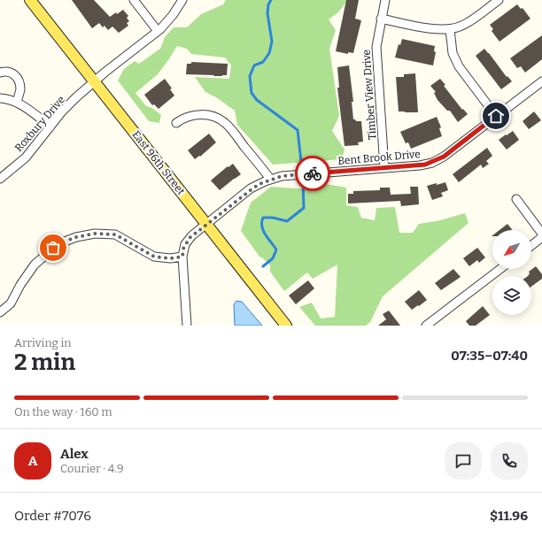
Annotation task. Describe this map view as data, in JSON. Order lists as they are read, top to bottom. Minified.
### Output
{"streets":{"main road":["East 96th Street"],"street":["Timber View Drive","Roxbury Drive","Bent Brook Drive"]},"crossings":[["Timber View Drive","Bent Brook Drive"],["Roxbury Drive","East 96th Street"],["Bent Brook Drive","East 96th Street"]],"north":"bottom left","page":{"heading":["2 min","Arriving in","07:35–07:40"],"panel":["Alex","Courier · 4.9","Order #7076","$11.96"],"bar":"On the way · 160 m","round":"A"}}
